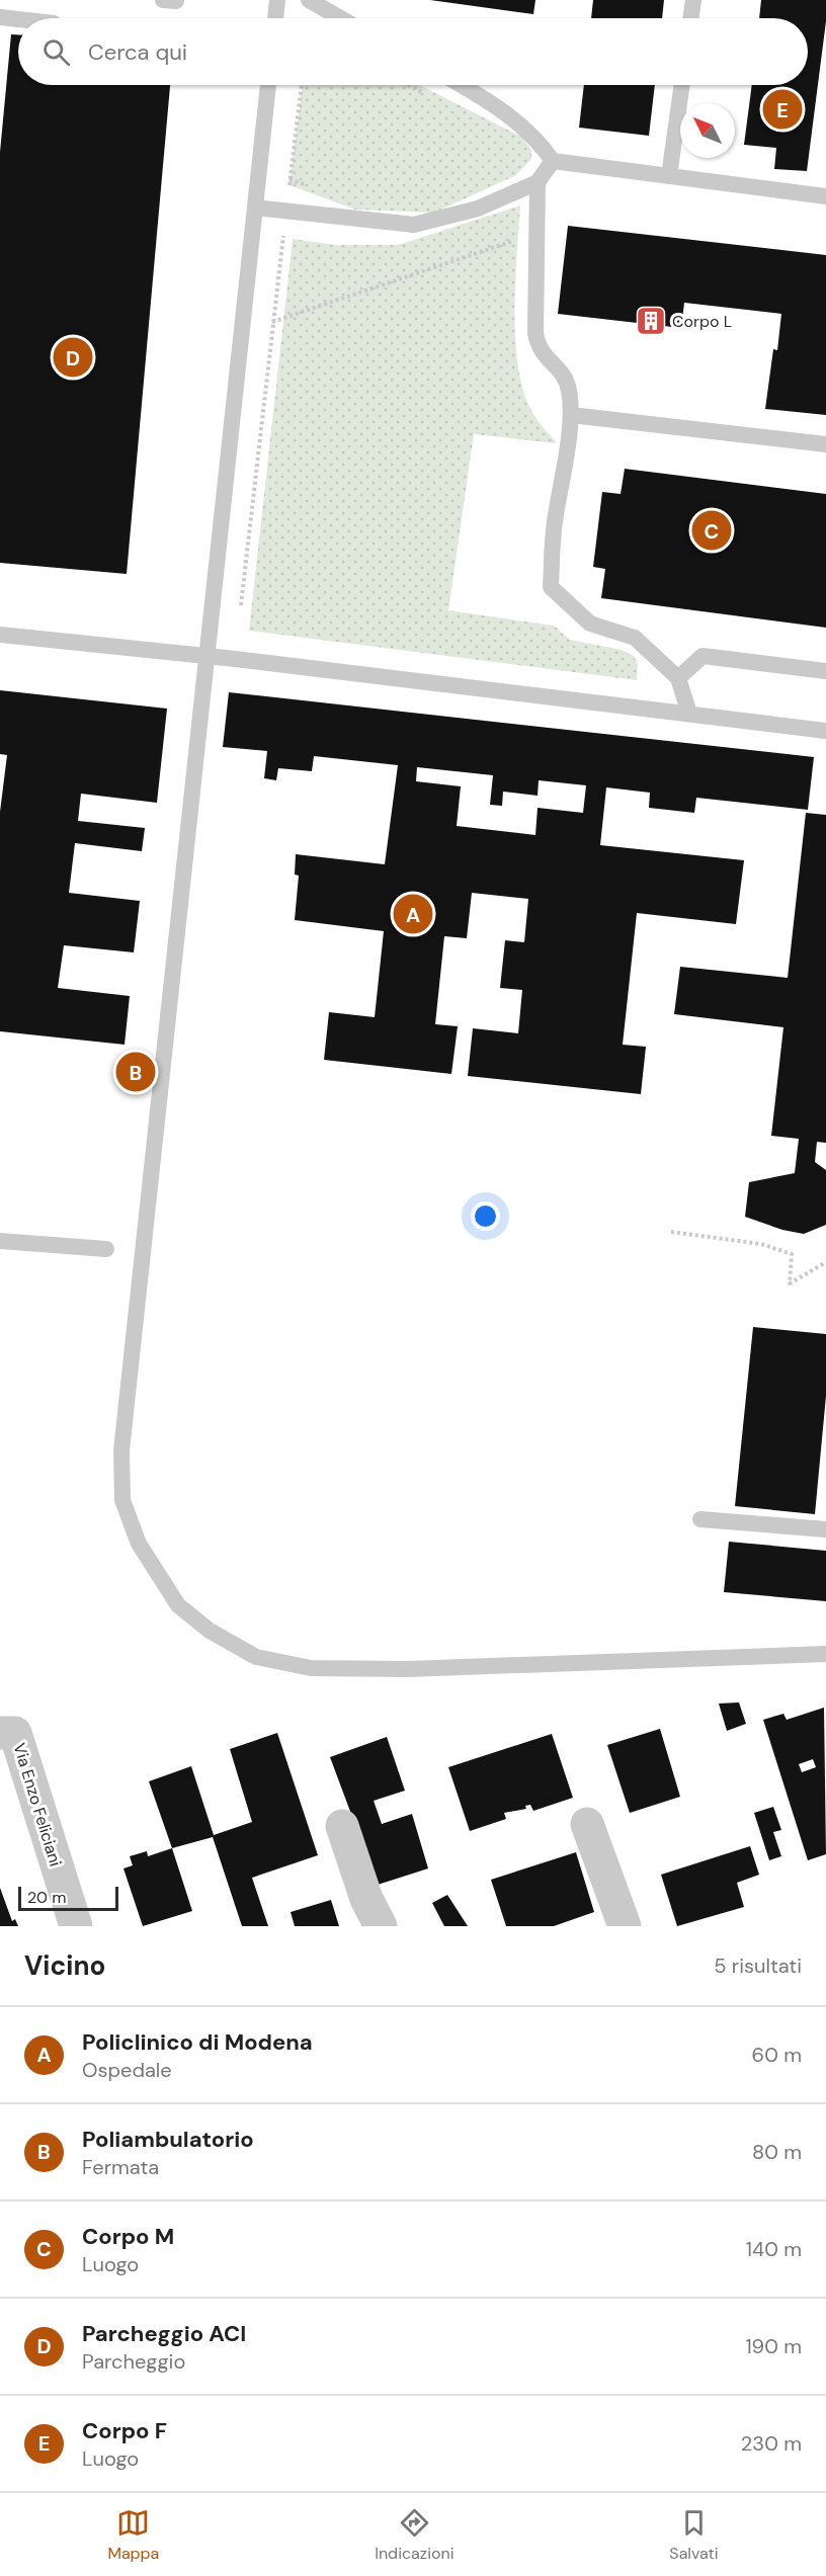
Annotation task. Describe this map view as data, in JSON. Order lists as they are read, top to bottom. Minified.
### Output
{"streets":{"street":["Via Enzo Feliciani"]},"places":{"building":["Corpo L"]},"scale_bar":"20 m","north":"top left","page":{"search":"Cerca qui","pins":["E","D","C","A","B"],"scale":"20 m","heading":["Vicino","5 risultati"],"list":[{"mark":"A","name":"Policlinico di Modena","note":"Ospedale","value":"60 m"},{"mark":"B","name":"Poliambulatorio","note":"Fermata","value":"80 m"},{"mark":"C","name":"Corpo M","note":"Luogo","value":"140 m"},{"mark":"D","name":"Parcheggio ACI","note":"Parcheggio","value":"190 m"},{"mark":"E","name":"Corpo F","note":"Luogo","value":"230 m"}],"nav":["Mappa","Indicazioni","Salvati"]}}
